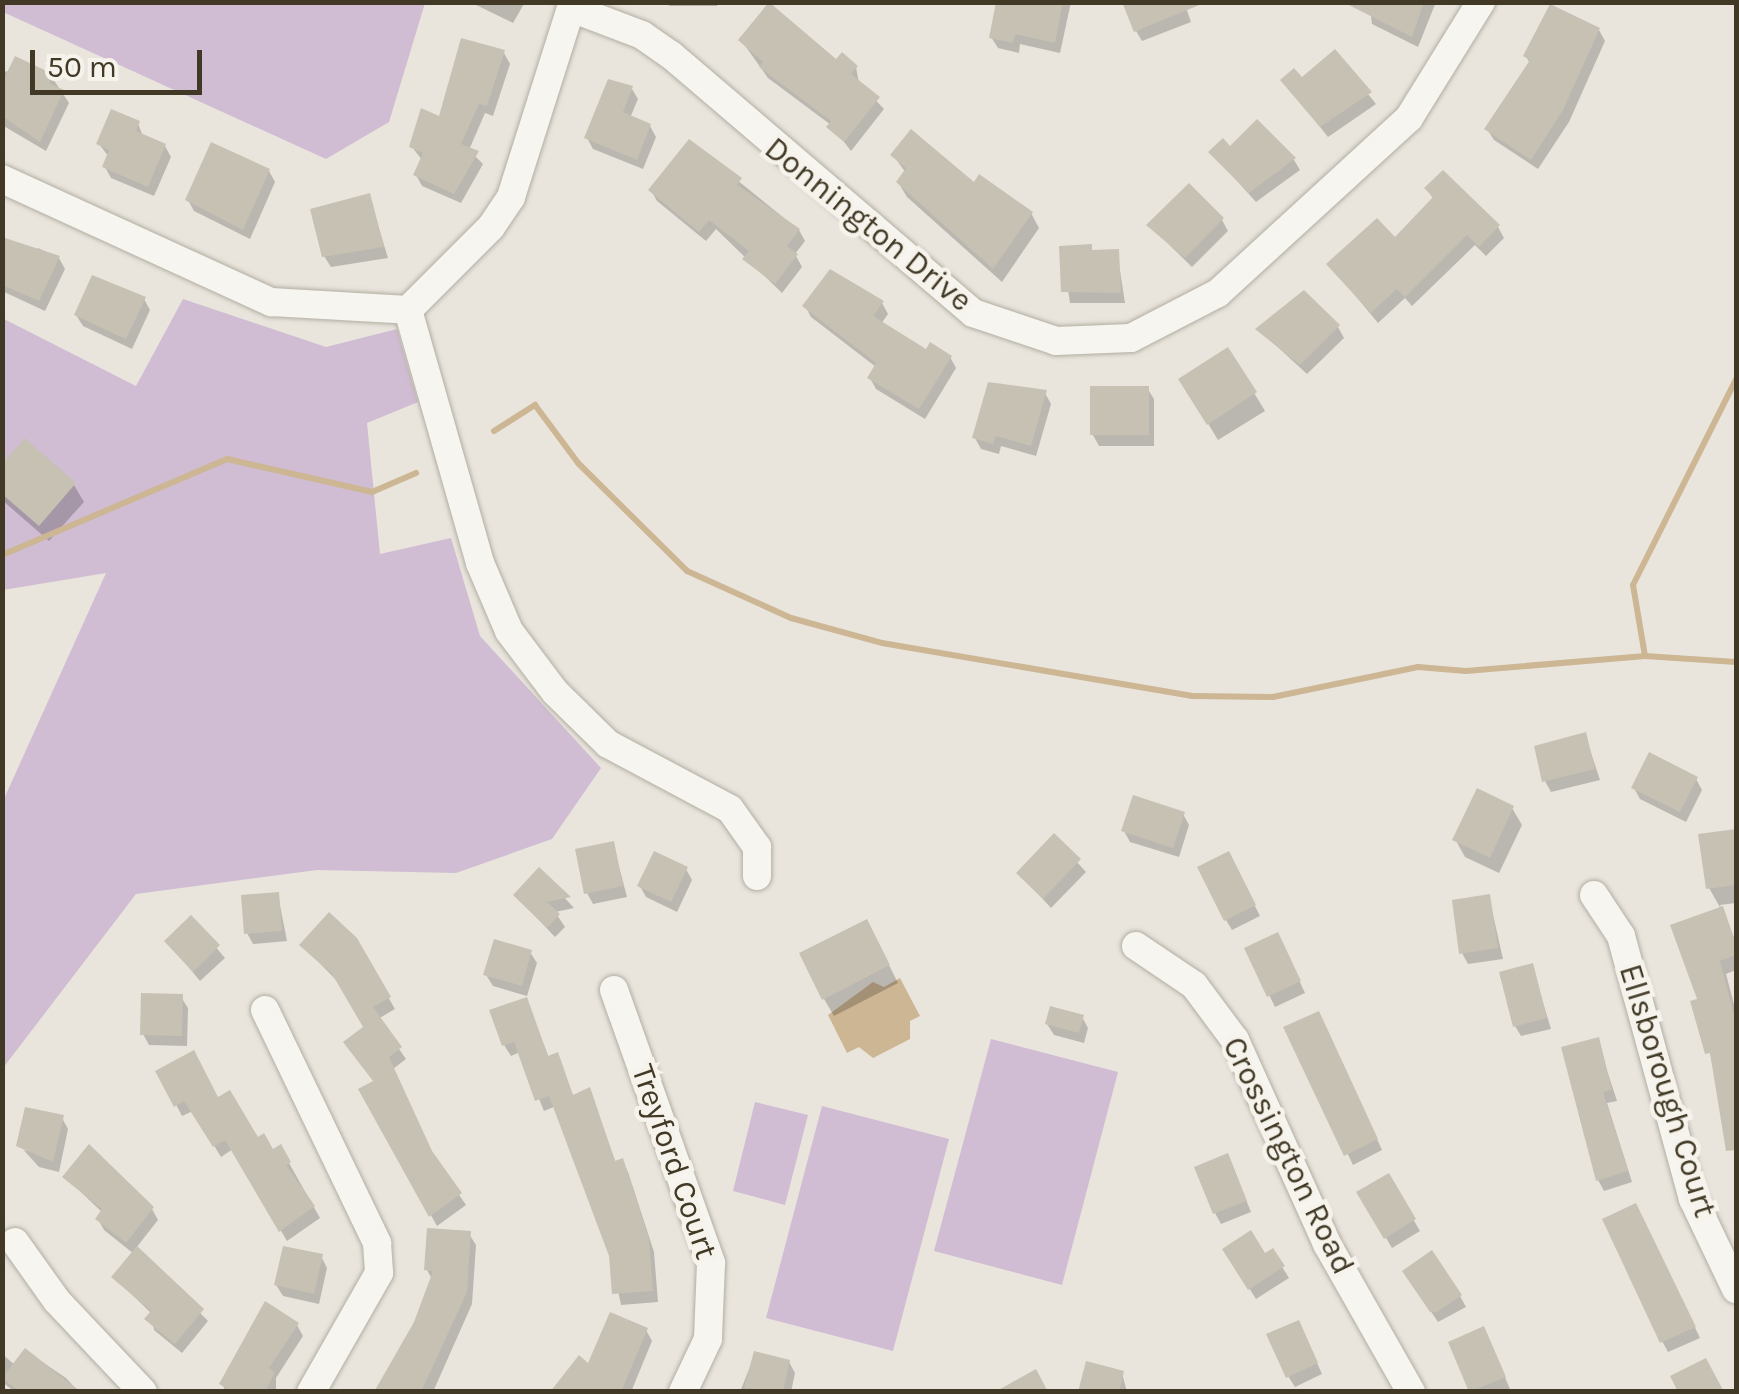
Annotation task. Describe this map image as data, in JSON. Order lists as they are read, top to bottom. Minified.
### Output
{"streets":{"street":["Donnington Drive","Ellsborough Court","Crossington Road","Treyford Court"]},"scale_bar":"50 m"}
